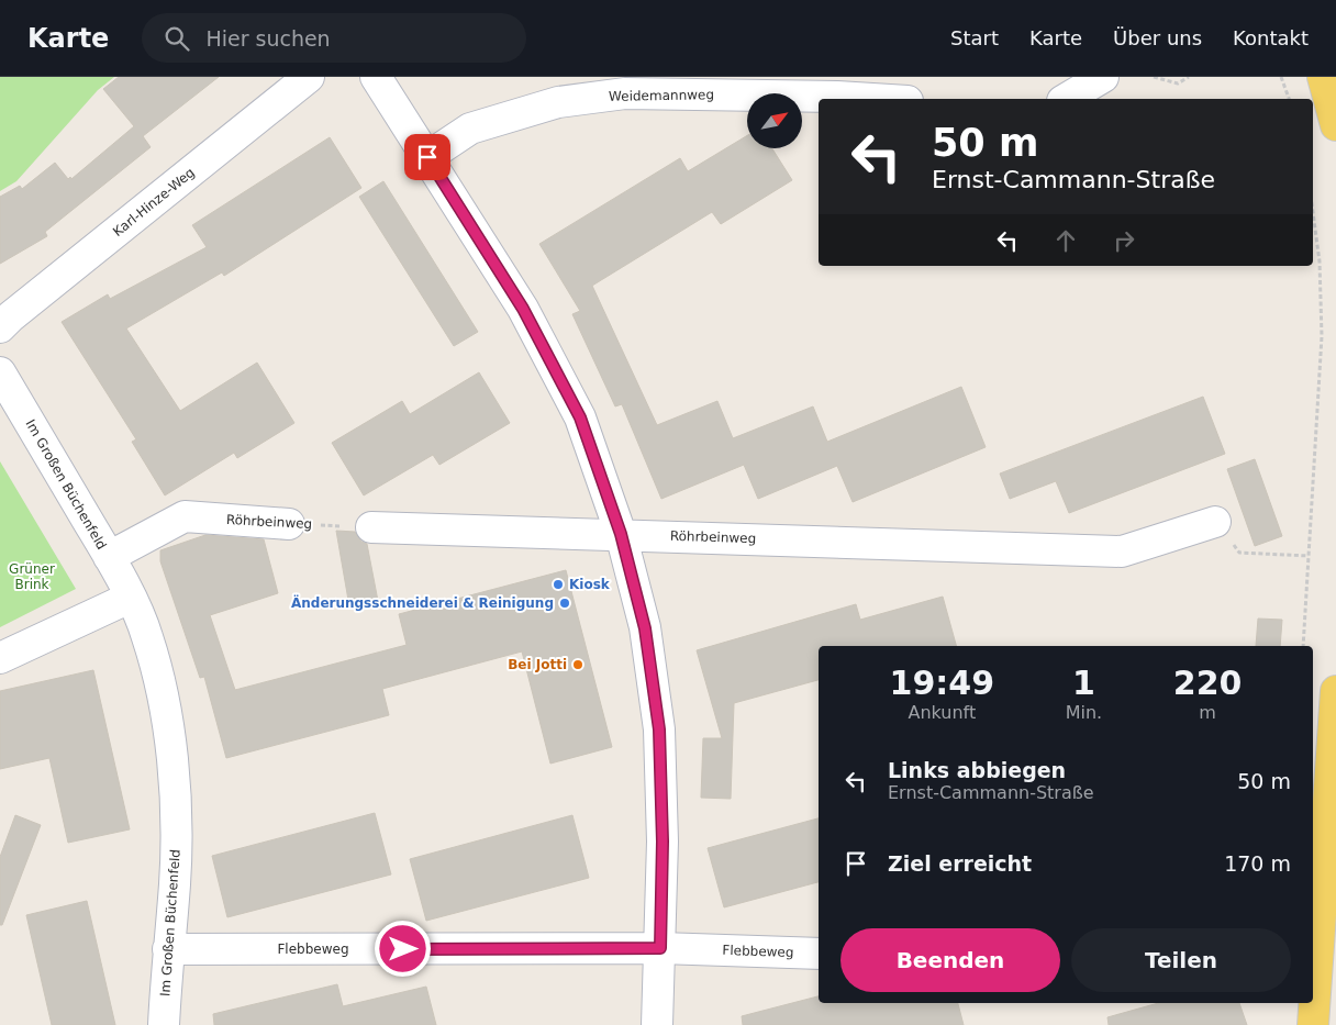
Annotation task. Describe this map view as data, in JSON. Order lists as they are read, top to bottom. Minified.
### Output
{"streets":{"street":["Weidemannweg","Karl-Hinze-Weg","Im Großen Büchenfeld","Röhrbeinweg","Flebbeweg"]},"crossings":[["Im Großen Büchenfeld","Röhrbeinweg"],["Im Großen Büchenfeld","Flebbeweg"]],"parks":["Grüner Brink"],"places":["Kiosk","Änderungsschneiderei & Reinigung","Bei Jotti"],"north":"top right","page":{"header":"Karte","search":"Hier suchen","nav":["Start","Karte","Über uns","Kontakt"],"turn":["50 m","Ernst-Cammann-Straße"],"eta":["19:49","Ankunft","1","Min.","220","m"],"list":[{"name":"Links abbiegen","note":"Ernst-Cammann-Straße","value":"50 m"},{"name":"Ziel erreicht","value":"170 m"}],"buttons":["Beenden","Teilen"]}}
